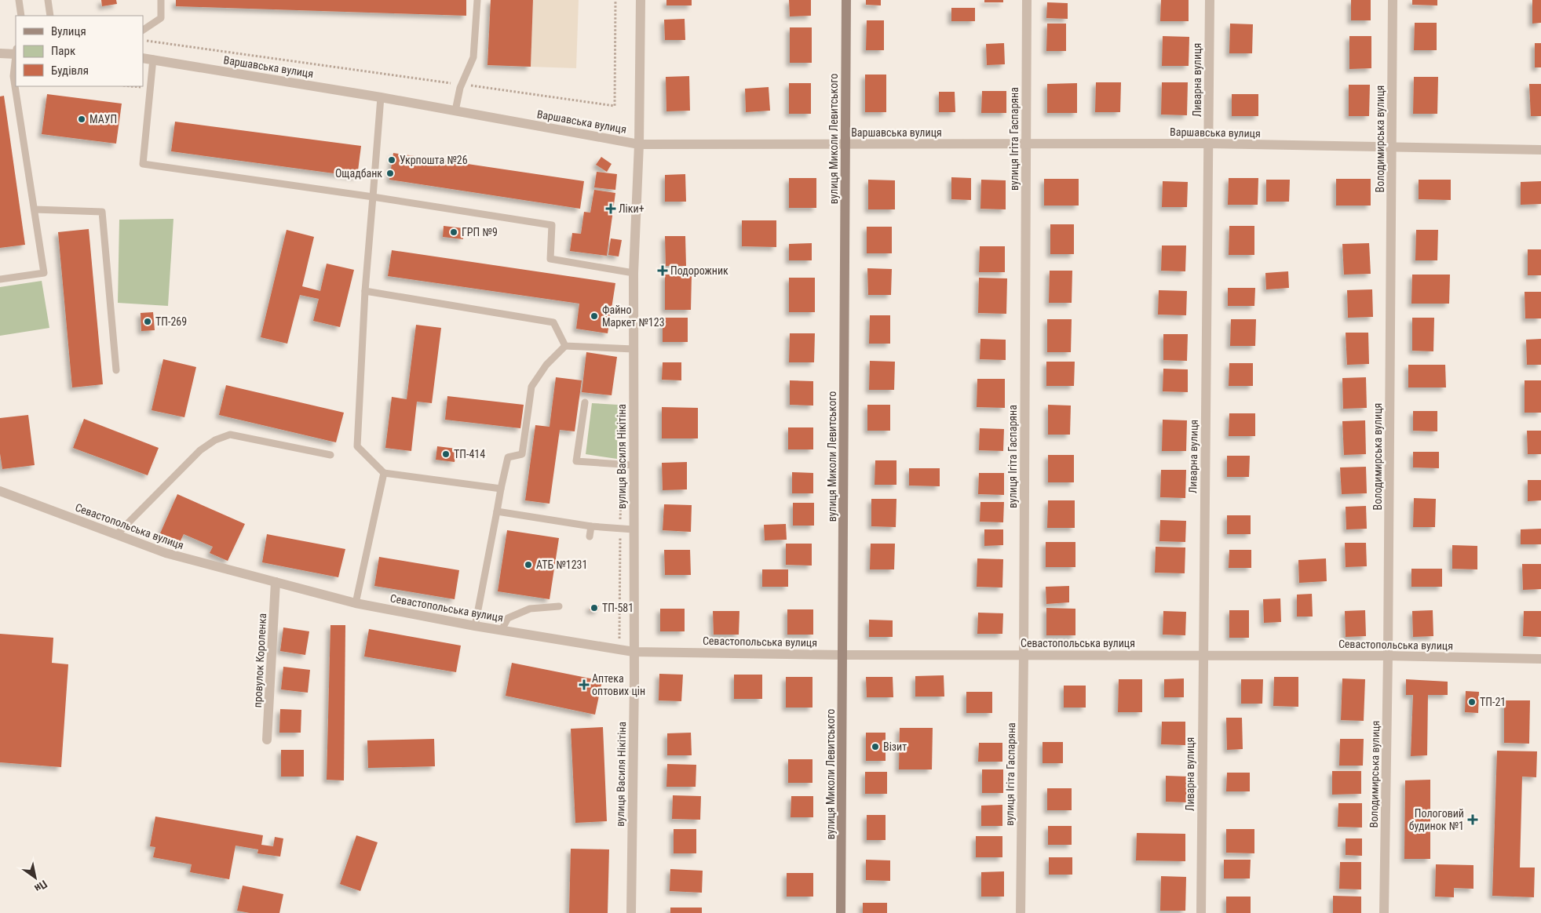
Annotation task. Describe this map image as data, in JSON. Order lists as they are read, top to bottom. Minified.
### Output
{"streets":{"main road":["вулиця Миколи Левитського"],"street":["Варшавська вулиця","Ливарна вулиця","вулиця Ігіта Гаспаряна","Володимирська вулиця","вулиця Василя Нікітіна","Севастопольська вулиця","провулок Короленка"]},"crossings":[["Варшавська вулиця","Ливарна вулиця"],["Варшавська вулиця","вулиця Миколи Левитського"],["Варшавська вулиця","вулиця Ігіта Гаспаряна"],["Варшавська вулиця","Володимирська вулиця"],["Варшавська вулиця","вулиця Василя Нікітіна"],["Ливарна вулиця","Севастопольська вулиця"],["вулиця Миколи Левитського","Севастопольська вулиця"],["вулиця Ігіта Гаспаряна","Севастопольська вулиця"],["Володимирська вулиця","Севастопольська вулиця"],["вулиця Василя Нікітіна","Севастопольська вулиця"],["Севастопольська вулиця","провулок Короленка"]],"places":{"other":["МАУП","Укрпошта №26","Ощадбанк","ГРП №9","Файно Маркет №123","ТП-269","ТП-414","АТБ №1231","ТП-581","ТП-21","Візит"],"health":["Ліки+","Подорожник","Аптека оптових цін","Пологовий будинок №1"]},"legend":["Вулиця","Парк","Будівля"],"north":"bottom right"}
